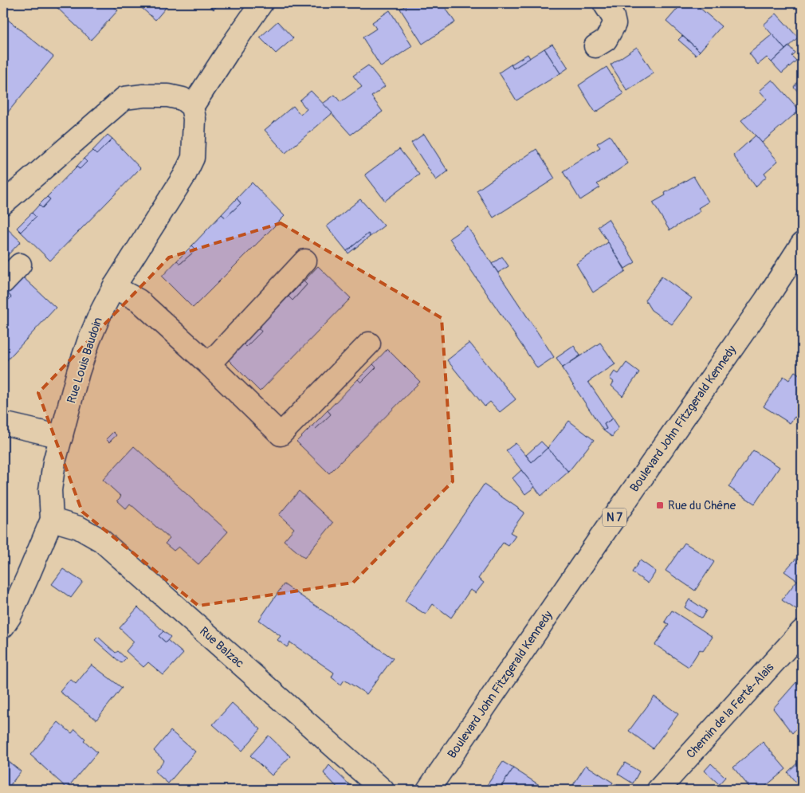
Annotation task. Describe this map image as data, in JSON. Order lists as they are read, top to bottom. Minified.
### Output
{"streets":{"street":["Rue Louis Baudoin","Boulevard John Fitzgerald Kennedy","N 7","Rue Balzac","Chemin de la Ferté-Alais"]},"crossings":[["Rue Louis Baudoin","Rue Balzac"]],"places":{"transit":["Rue du Chêne"]}}
